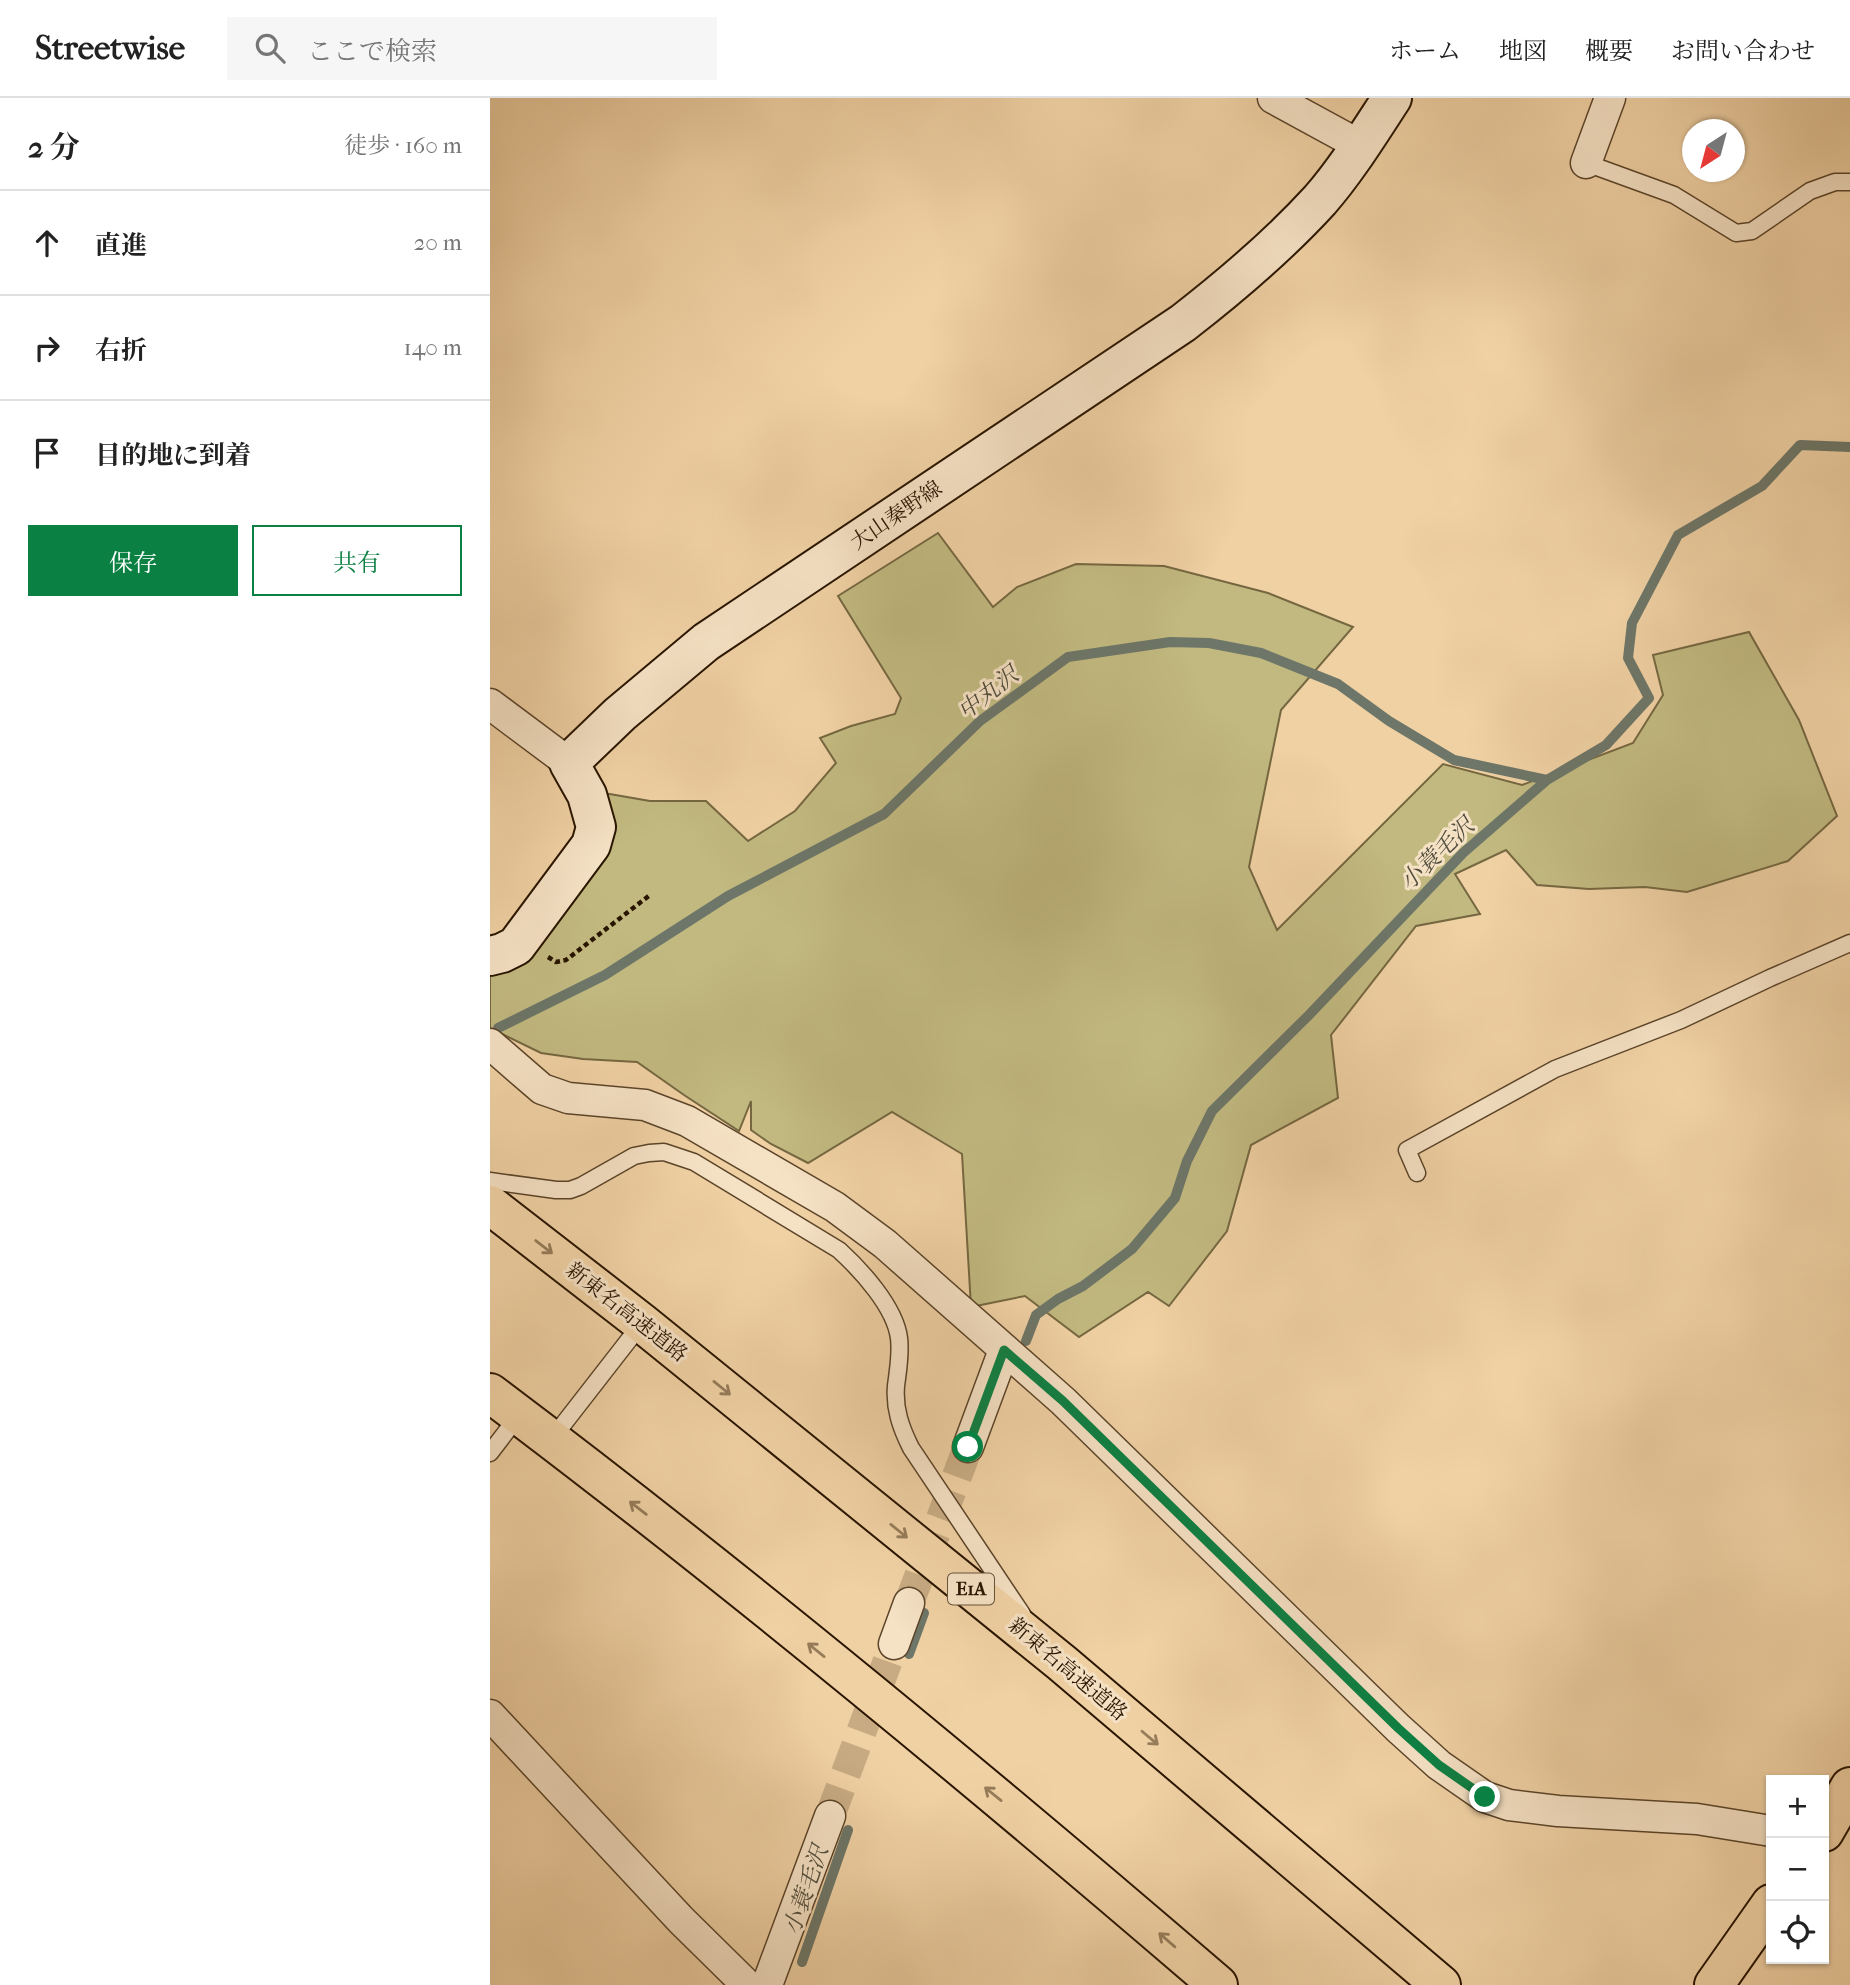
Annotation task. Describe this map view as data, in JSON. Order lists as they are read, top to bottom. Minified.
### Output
{"streets":{"main road":["大山秦野線","新東名高速道路","E1A"]},"water":["中丸沢","小蓑毛沢"],"north":"bottom left","page":{"header":"Streetwise","search":"ここで検索","nav":["ホーム","地図","概要","お問い合わせ"],"heading":["2 分","徒歩 · 160 m"],"list":[["直進","20 m"],["右折","140 m"],"目的地に到着"],"buttons":["保存","共有"],"map_buttons":["+","−"]}}
